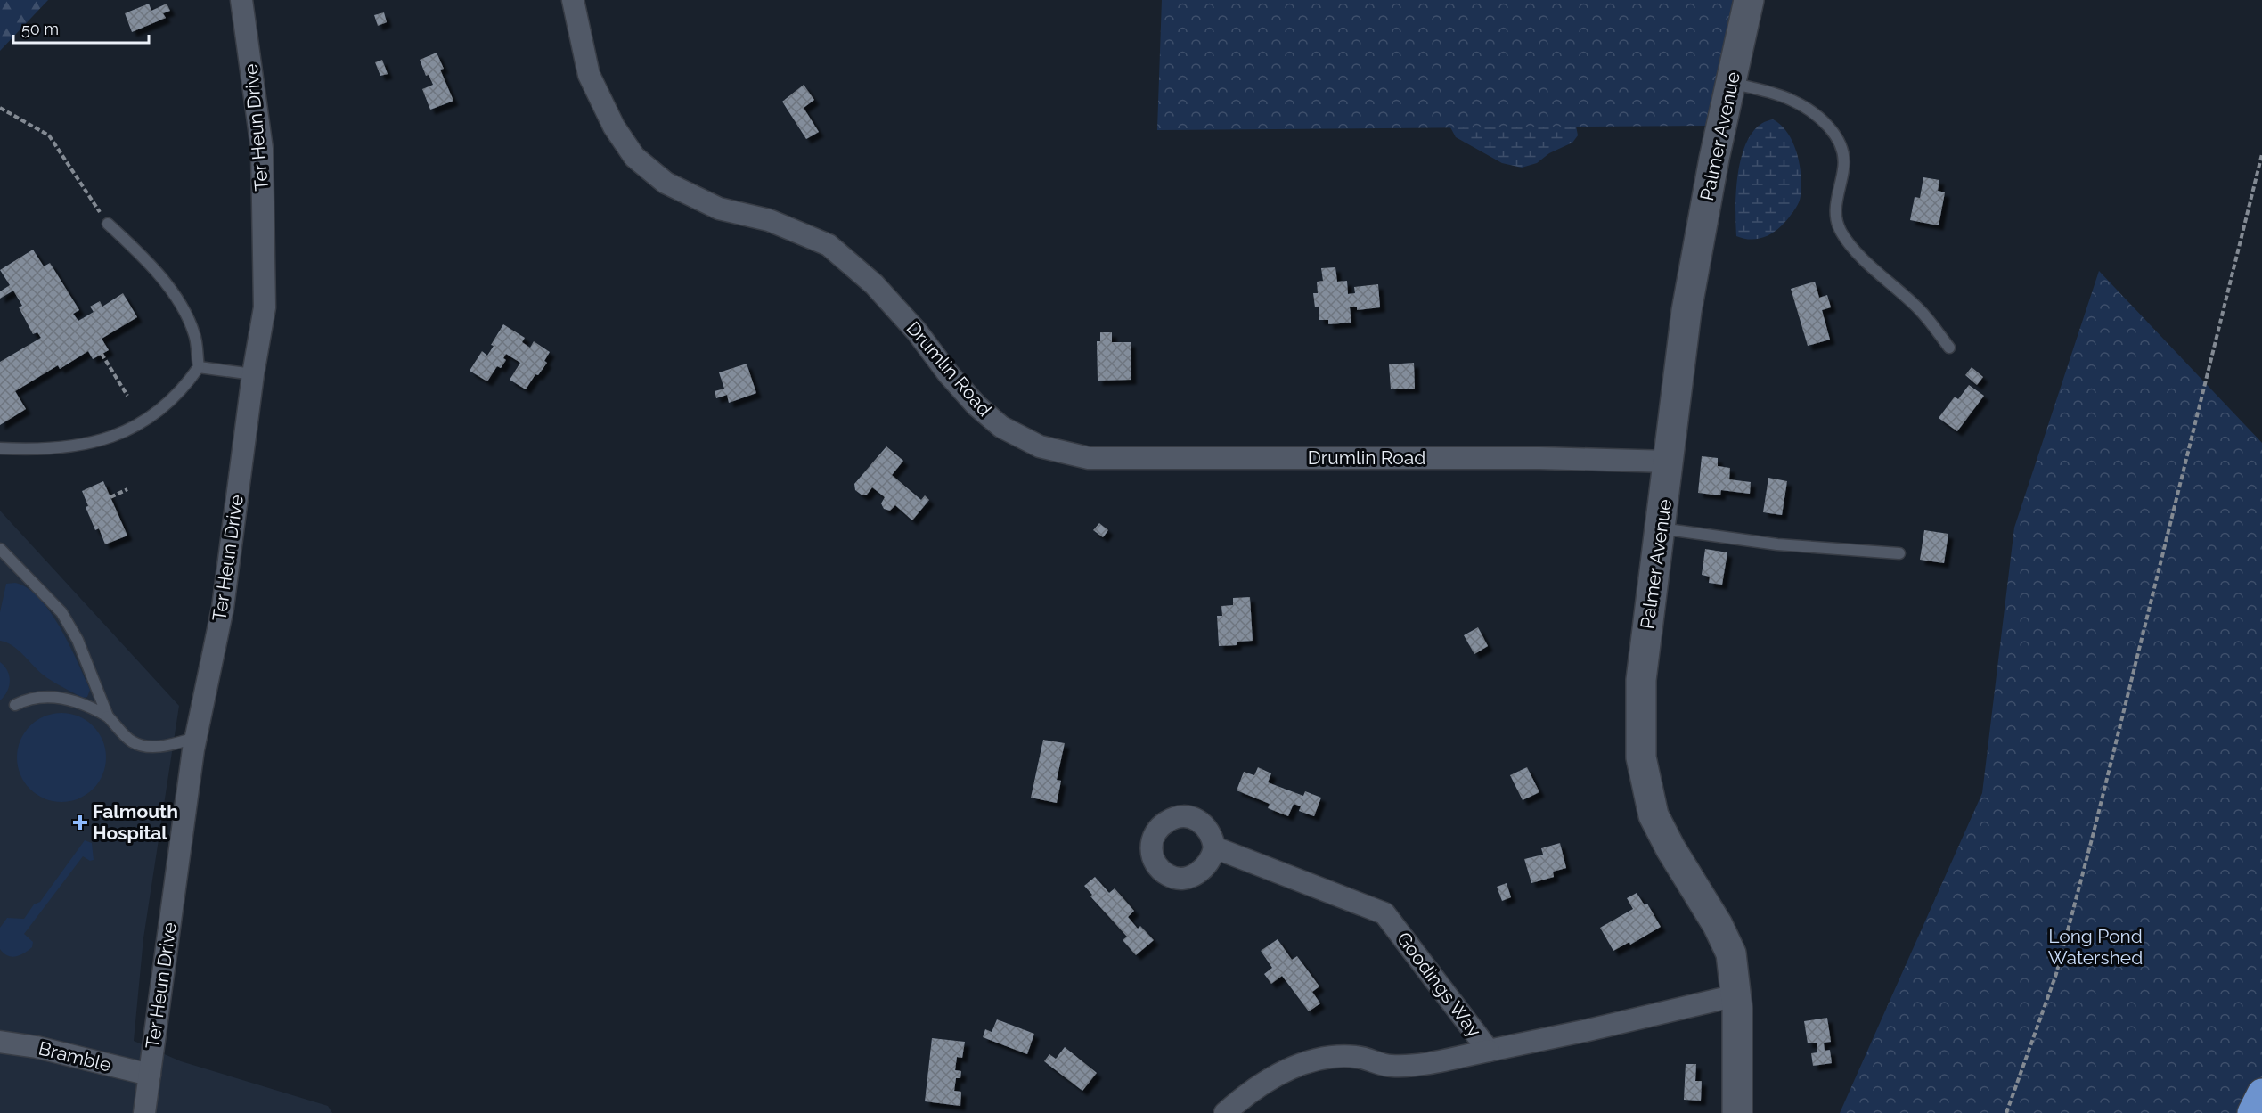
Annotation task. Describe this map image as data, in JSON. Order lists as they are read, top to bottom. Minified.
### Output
{"streets":{"main road":["Palmer Avenue"],"street":["Ter Heun Drive","Drumlin Road","Goodings Way","Bramble"]},"crossings":[["Ter Heun Drive","Bramble"],["Palmer Avenue","Drumlin Road"],["Palmer Avenue","Goodings Way"]],"parks":["Long Pond Watershed"],"places":{"health":["Falmouth Hospital"]},"scale_bar":"50 m"}
